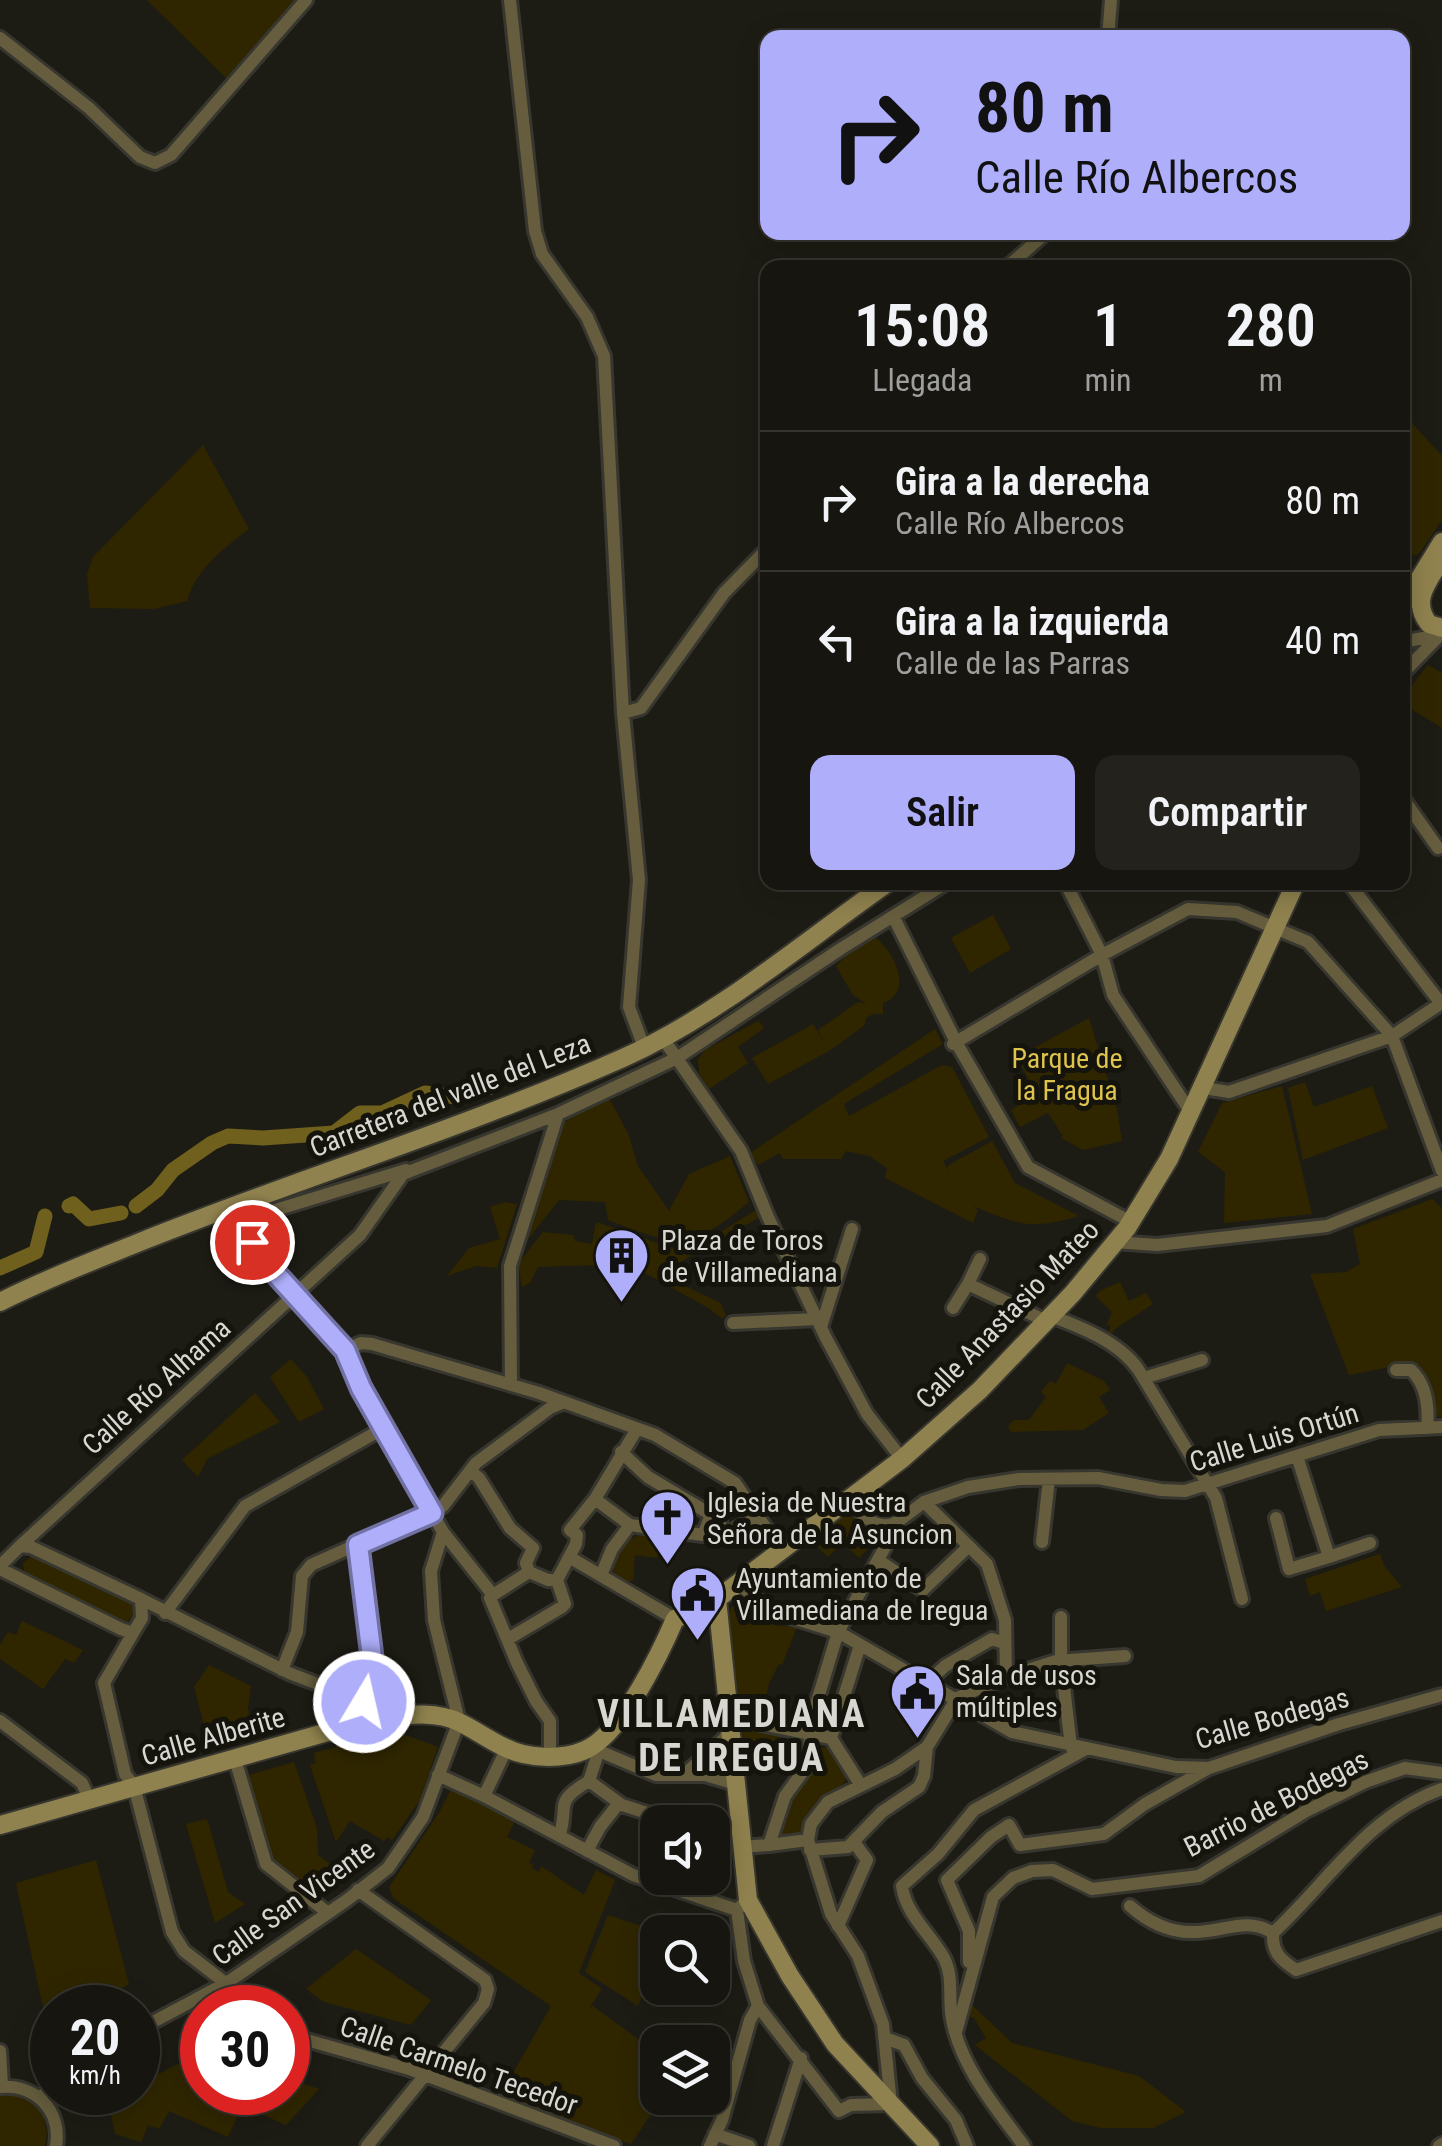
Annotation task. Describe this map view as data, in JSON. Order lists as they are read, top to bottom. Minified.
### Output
{"streets":{"main road":["Carretera del valle del Leza","Calle Anastasio Mateo","Calle Alberite"],"street":["Calle Río Alhama","Calle Luis Ortún","Calle Bodegas","Barrio de Bodegas","Calle San Vicente","Calle Carmelo Tecedor"]},"crossings":[["Calle Anastasio Mateo","Calle Bodegas"],["Calle Luis Ortún","Calle Bodegas"],["Calle Bodegas","Barrio de Bodegas"],["Calle Alberite","Calle San Vicente"]],"districts":["VILLAMEDIANA DE IREGUA"],"parks":["Parque de la Fragua"],"places":{"building":["Plaza de Toros de Villamediana"],"church":["Iglesia de Nuestra Señora de la Asuncion"],"public building":["Ayuntamiento de Villamediana de Iregua","Sala de usos múltiples"]},"page":{"turn":["80 m","Calle Río Albercos"],"eta":["15:08","Llegada","1","min","280","m"],"list":[{"name":"Gira a la derecha","note":"Calle Río Albercos","value":"80 m"},{"name":"Gira a la izquierda","note":"Calle de las Parras","value":"40 m"}],"buttons":["Salir","Compartir"],"speed":"20 km/h","limit":"30"}}
